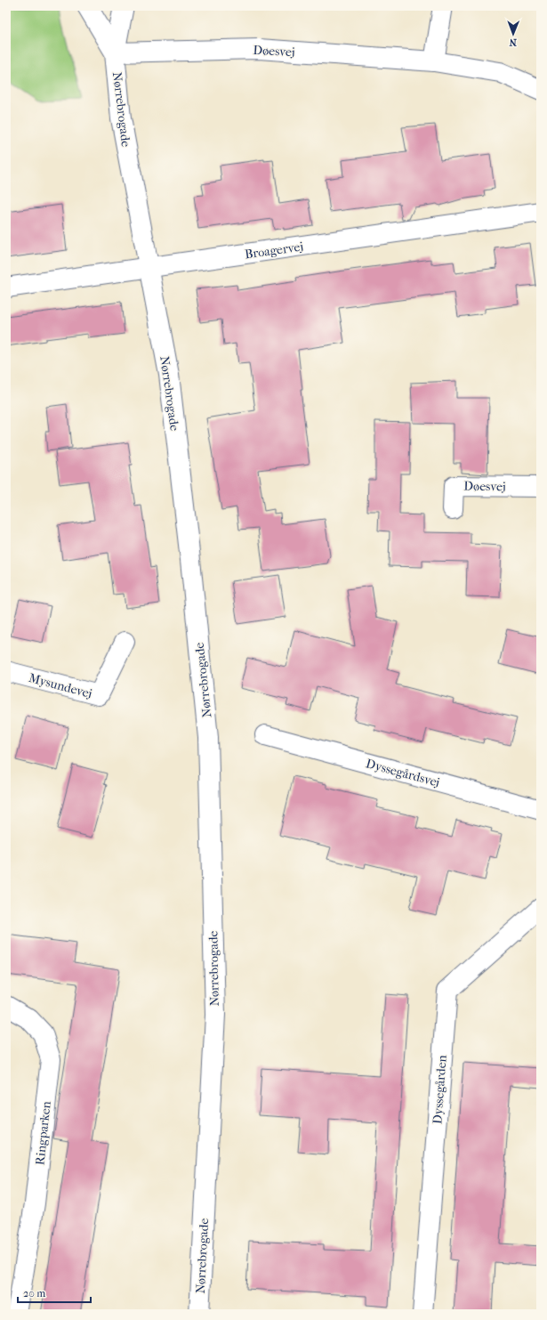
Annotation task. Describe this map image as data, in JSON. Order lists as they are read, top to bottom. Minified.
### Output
{"streets":{"street":["Døesvej","Nørrebrogade","Broagervej","Mysundevej","Dyssegårdsvej","Dyssegården","Ringparken"]},"crossings":[["Døesvej","Nørrebrogade"],["Nørrebrogade","Broagervej"]],"scale_bar":"20 m","north":"bottom"}
